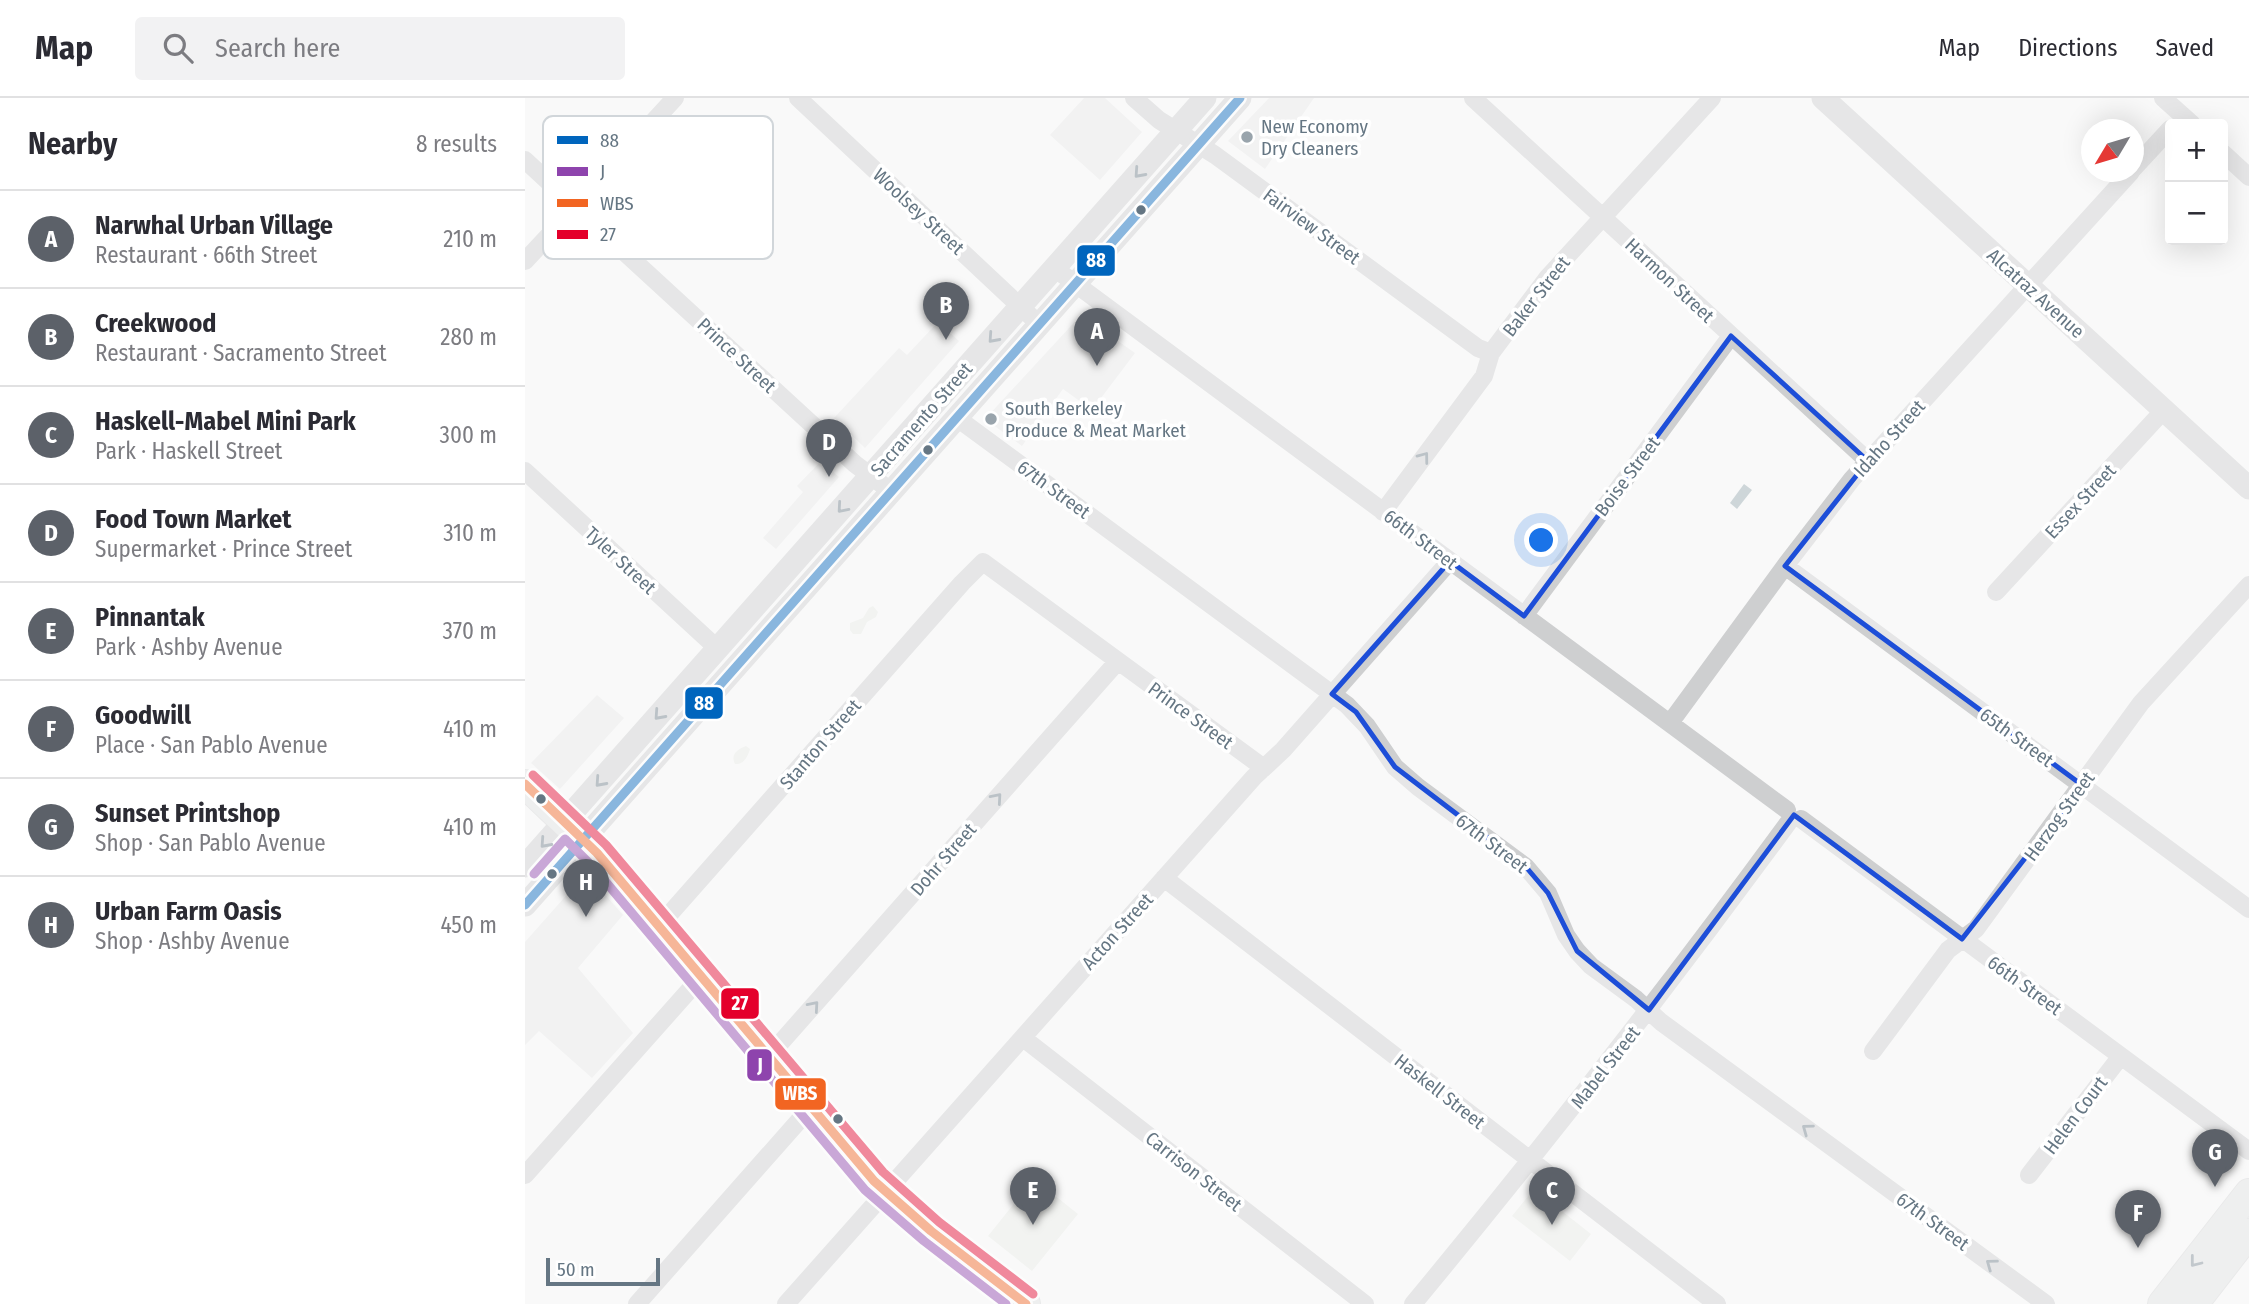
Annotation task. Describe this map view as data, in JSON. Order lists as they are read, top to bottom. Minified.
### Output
{"streets":{"street":["Woolsey Street","Fairview Street","Harmon Street","Alcatraz Avenue","Baker Street","Prince Street","Sacramento Street","Idaho Street","Boise Street","67th Street","Essex Street","66th Street","Tyler Street","65th Street","Stanton Street","Herzog Street","Dohr Street","Acton Street","Mabel Street","Haskell Street","Helen Court","Carrison Street"]},"crossings":[["Woolsey Street","Sacramento Street"],["Fairview Street","Baker Street"],["Fairview Street","Sacramento Street"],["Harmon Street","Baker Street"],["Harmon Street","Idaho Street"],["Harmon Street","Boise Street"],["Alcatraz Avenue","Idaho Street"],["Alcatraz Avenue","Essex Street"],["Baker Street","66th Street"],["Prince Street","Sacramento Street"],["Prince Street","Stanton Street"],["Prince Street","Dohr Street"],["Prince Street","Acton Street"],["Sacramento Street","67th Street"],["Sacramento Street","66th Street"],["Sacramento Street","Tyler Street"],["Idaho Street","66th Street"],["Idaho Street","65th Street"],["Boise Street","66th Street"],["67th Street","Acton Street"],["67th Street","Mabel Street"],["66th Street","Herzog Street"],["66th Street","Acton Street"],["66th Street","Mabel Street"],["66th Street","Helen Court"],["65th Street","Herzog Street"],["Acton Street","Haskell Street"],["Acton Street","Carrison Street"],["Mabel Street","Haskell Street"]],"one_way":["Baker Street","Dohr Street"],"places":["New Economy Dry Cleaners","South Berkeley Produce & Meat Market"],"lines":["transit line 88","transit line 27","transit line WBS","transit line J"],"legend":["88","J","WBS","27"],"scale_bar":"50 m","north":"bottom left","page":{"header":"Map","search":"Search here","nav":["Map","Directions","Saved"],"heading":["Nearby","8 results"],"map_buttons":["+","−"],"list":[{"mark":"A","name":"Narwhal Urban Village","note":"Restaurant · 66th Street","value":"210 m"},{"mark":"B","name":"Creekwood","note":"Restaurant · Sacramento Street","value":"280 m"},{"mark":"C","name":"Haskell-Mabel Mini Park","note":"Park · Haskell Street","value":"300 m"},{"mark":"D","name":"Food Town Market","note":"Supermarket · Prince Street","value":"310 m"},{"mark":"E","name":"Pinnantak","note":"Park · Ashby Avenue","value":"370 m"},{"mark":"F","name":"Goodwill","note":"Place · San Pablo Avenue","value":"410 m"},{"mark":"G","name":"Sunset Printshop","note":"Shop · San Pablo Avenue","value":"410 m"},{"mark":"H","name":"Urban Farm Oasis","note":"Shop · Ashby Avenue","value":"450 m"}],"pins":["B","A","D","H","G","C","E","F"],"scale":"50 m"}}
